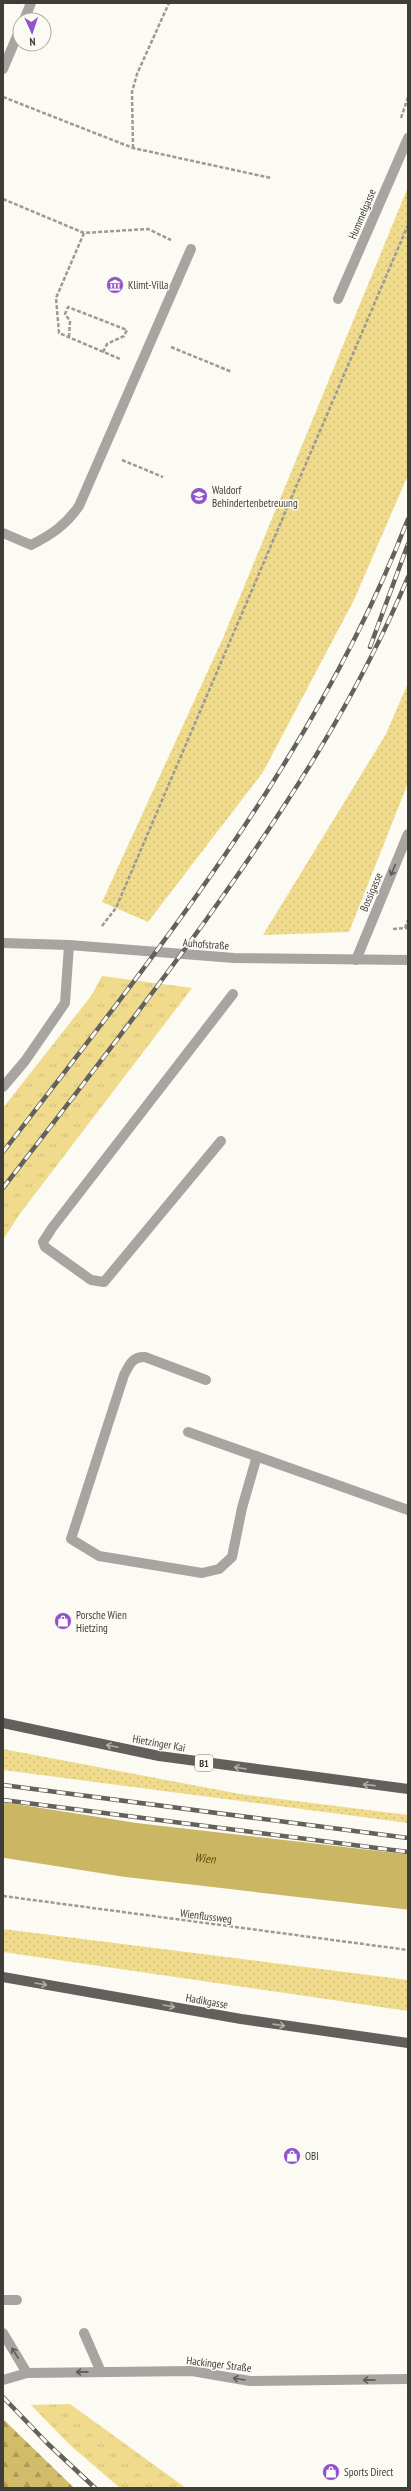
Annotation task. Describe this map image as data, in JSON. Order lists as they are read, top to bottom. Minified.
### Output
{"streets":{"main road":["Hietzinger Kai","B1","Hadikgasse"],"street":["Hummelgasse","Bossigasse","Auhofstraße","Hackinger Straße"],"path":["Wienflussweg"]},"crossings":[["Bossigasse","Auhofstraße"]],"one_way":["Bossigasse","Hietzinger Kai","Hadikgasse","Hackinger Straße"],"water":["Wien"],"places":{"museum":["Klimt-Villa"],"school or university":["Waldorf Behindertenbetreuung"],"shop":["Porsche Wien Hietzing","OBI","Sports Direct"]},"north":"bottom"}
